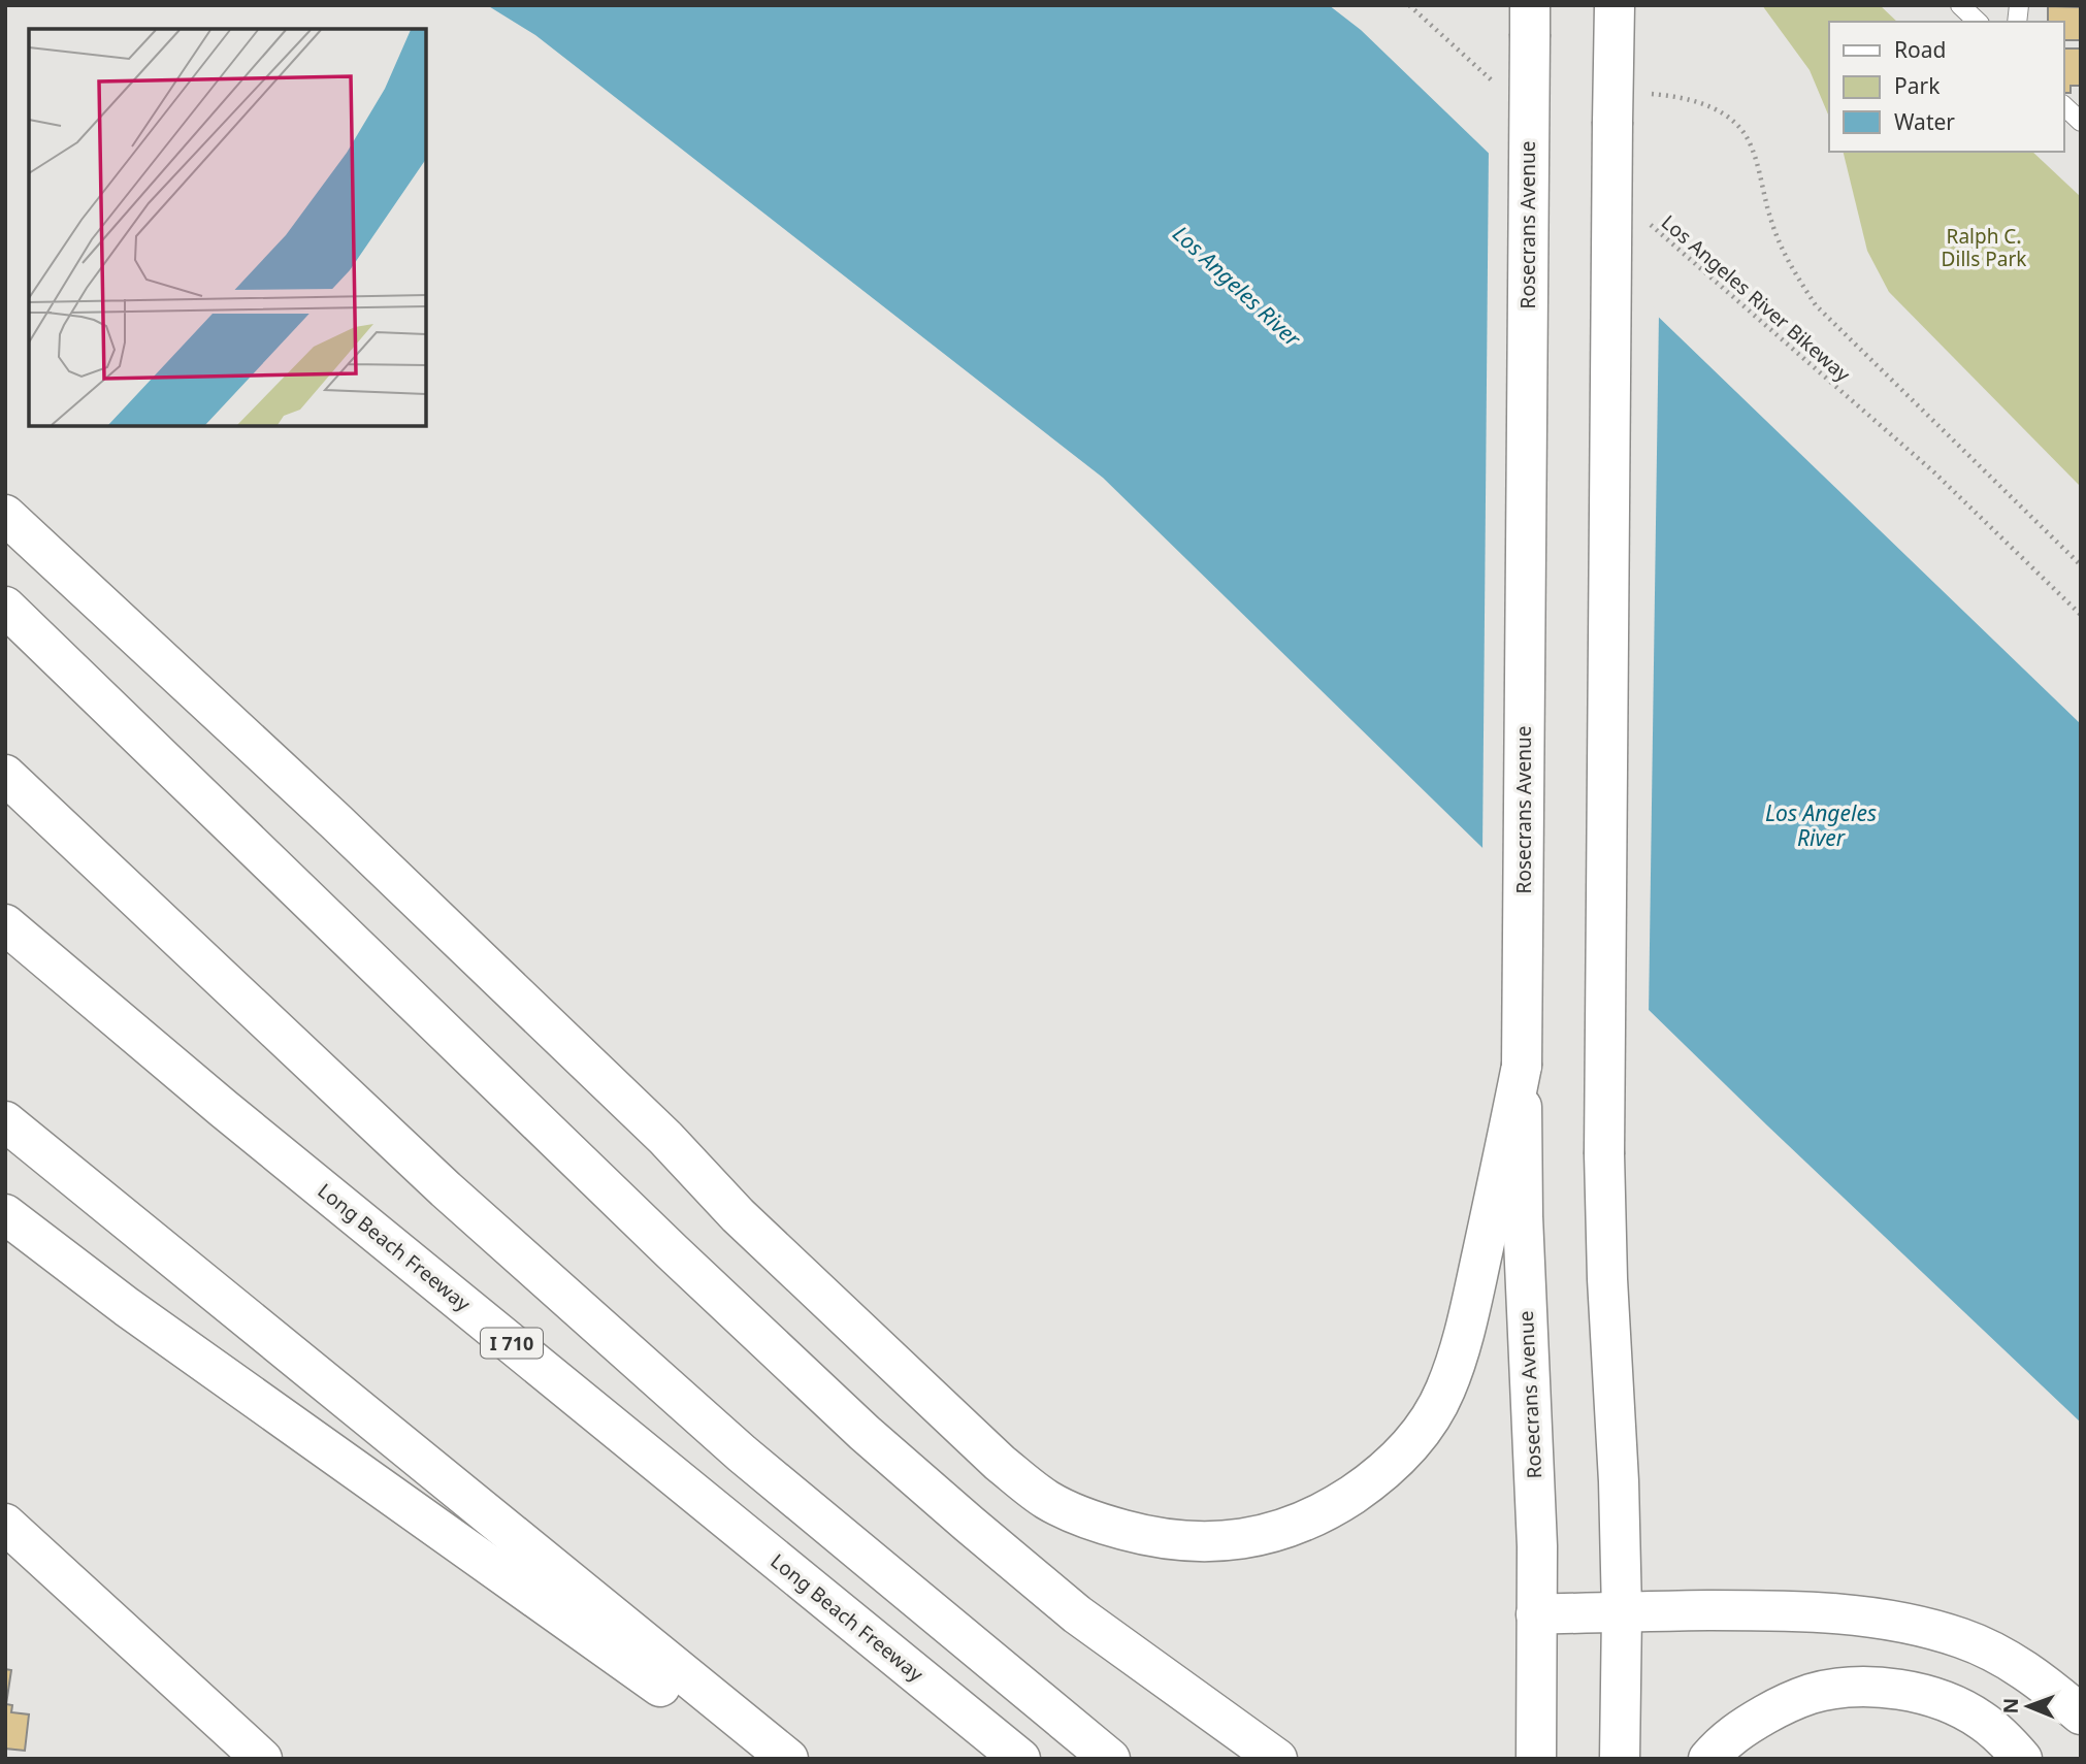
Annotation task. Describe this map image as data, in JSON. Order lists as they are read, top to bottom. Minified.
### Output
{"streets":{"main road":["Rosecrans Avenue","Long Beach Freeway","I 710"],"path":["Los Angeles River Bikeway"]},"water":["Los Angeles River"],"parks":["Ralph C. Dills Park"],"legend":["Road","Park","Water"],"north":"left"}
